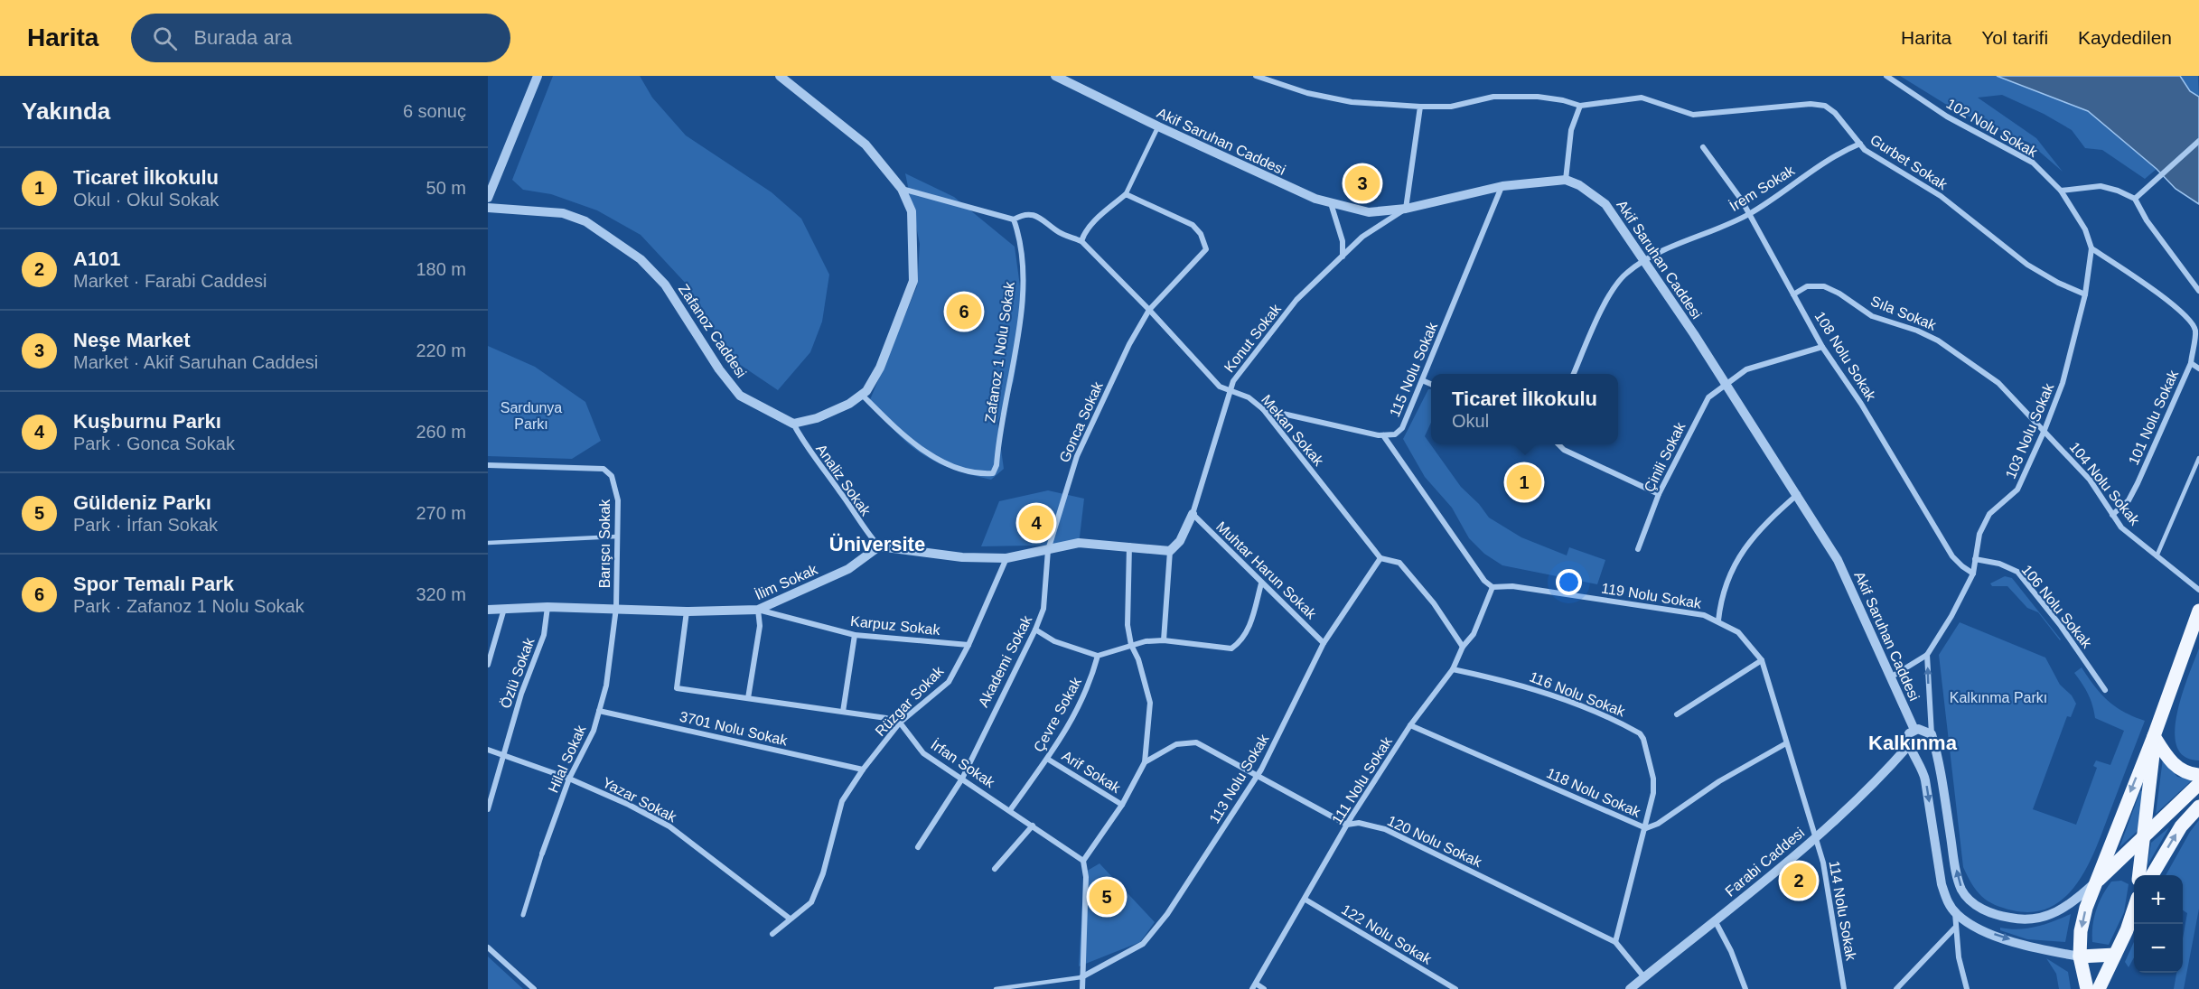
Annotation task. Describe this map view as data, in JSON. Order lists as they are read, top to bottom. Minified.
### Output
{"streets":{"street":["102 Nolu Sokak","Akif Saruhan Caddesi","Gurbet Sokak","İrem Sokak","Sıla Sokak","Zafanoz Caddesi","Konut Sokak","Zafanoz 1 Nolu Sokak","108 Nolu Sokak","115 Nolu Sokak","101 Nolu Sokak","Gonca Sokak","Mekan Sokak","103 Nolu Sokak","Çinili Sokak","Analiz Sokak","104 Nolu Sokak","Barışcı Sokak","Muhtar Harun Sokak","İlim Sokak","119 Nolu Sokak","106 Nolu Sokak","Karpuz Sokak","Akademi Sokak","Özlü Sokak","116 Nolu Sokak","Rüzgar Sokak","Çevre Sokak","3701 Nolu Sokak","Hilal Sokak","İrfan Sokak","Arif Sokak","113 Nolu Sokak","111 Nolu Sokak","118 Nolu Sokak","Yazar Sokak","120 Nolu Sokak","Farabi Caddesi","114 Nolu Sokak","122 Nolu Sokak"]},"crossings":[["102 Nolu Sokak","103 Nolu Sokak"],["Akif Saruhan Caddesi","İrem Sokak"],["Akif Saruhan Caddesi","Konut Sokak"],["Akif Saruhan Caddesi","115 Nolu Sokak"],["Akif Saruhan Caddesi","103 Nolu Sokak"],["Akif Saruhan Caddesi","Çinili Sokak"],["Gurbet Sokak","İrem Sokak"],["Gurbet Sokak","103 Nolu Sokak"],["İrem Sokak","108 Nolu Sokak"],["Sıla Sokak","108 Nolu Sokak"],["Sıla Sokak","103 Nolu Sokak"],["Sıla Sokak","104 Nolu Sokak"],["Zafanoz Caddesi","Analiz Sokak"],["Konut Sokak","Mekan Sokak"],["Konut Sokak","Muhtar Harun Sokak"],["108 Nolu Sokak","103 Nolu Sokak"],["108 Nolu Sokak","Çinili Sokak"],["115 Nolu Sokak","Mekan Sokak"],["101 Nolu Sokak","104 Nolu Sokak"],["Gonca Sokak","Mekan Sokak"],["Gonca Sokak","Akademi Sokak"],["Mekan Sokak","113 Nolu Sokak"],["103 Nolu Sokak","104 Nolu Sokak"],["103 Nolu Sokak","106 Nolu Sokak"],["Analiz Sokak","İlim Sokak"],["Barışcı Sokak","İlim Sokak"],["Barışcı Sokak","Hilal Sokak"],["Muhtar Harun Sokak","113 Nolu Sokak"],["İlim Sokak","Karpuz Sokak"],["İlim Sokak","Özlü Sokak"],["İlim Sokak","Hilal Sokak"],["119 Nolu Sokak","111 Nolu Sokak"],["119 Nolu Sokak","118 Nolu Sokak"],["119 Nolu Sokak","Farabi Caddesi"],["119 Nolu Sokak","114 Nolu Sokak"],["Karpuz Sokak","Rüzgar Sokak"],["Akademi Sokak","İrfan Sokak"],["Özlü Sokak","Yazar Sokak"],["116 Nolu Sokak","111 Nolu Sokak"],["116 Nolu Sokak","118 Nolu Sokak"],["116 Nolu Sokak","120 Nolu Sokak"],["Rüzgar Sokak","3701 Nolu Sokak"],["Rüzgar Sokak","İrfan Sokak"],["Rüzgar Sokak","Yazar Sokak"],["Çevre Sokak","İrfan Sokak"],["Çevre Sokak","Arif Sokak"],["3701 Nolu Sokak","Hilal Sokak"],["Hilal Sokak","Yazar Sokak"],["113 Nolu Sokak","120 Nolu Sokak"],["111 Nolu Sokak","118 Nolu Sokak"],["111 Nolu Sokak","120 Nolu Sokak"],["111 Nolu Sokak","122 Nolu Sokak"],["120 Nolu Sokak","Farabi Caddesi"],["Farabi Caddesi","114 Nolu Sokak"]],"districts":["Üniversite","Kalkınma"],"parks":["Sardunya Parkı","Kalkınma Parkı"],"page":{"header":"Harita","search":"Burada ara","nav":["Harita","Yol tarifi","Kaydedilen"],"heading":["Yakında","6 sonuç"],"list":[{"mark":"1","name":"Ticaret İlkokulu","note":"Okul · Okul Sokak","value":"50 m"},{"mark":"2","name":"A101","note":"Market · Farabi Caddesi","value":"180 m"},{"mark":"3","name":"Neşe Market","note":"Market · Akif Saruhan Caddesi","value":"220 m"},{"mark":"4","name":"Kuşburnu Parkı","note":"Park · Gonca Sokak","value":"260 m"},{"mark":"5","name":"Güldeniz Parkı","note":"Park · İrfan Sokak","value":"270 m"},{"mark":"6","name":"Spor Temalı Park","note":"Park · Zafanoz 1 Nolu Sokak","value":"320 m"}],"pins":["3","6","1","4","2","5"],"popup":["Ticaret İlkokulu","Okul"],"map_buttons":["+","−"]}}
